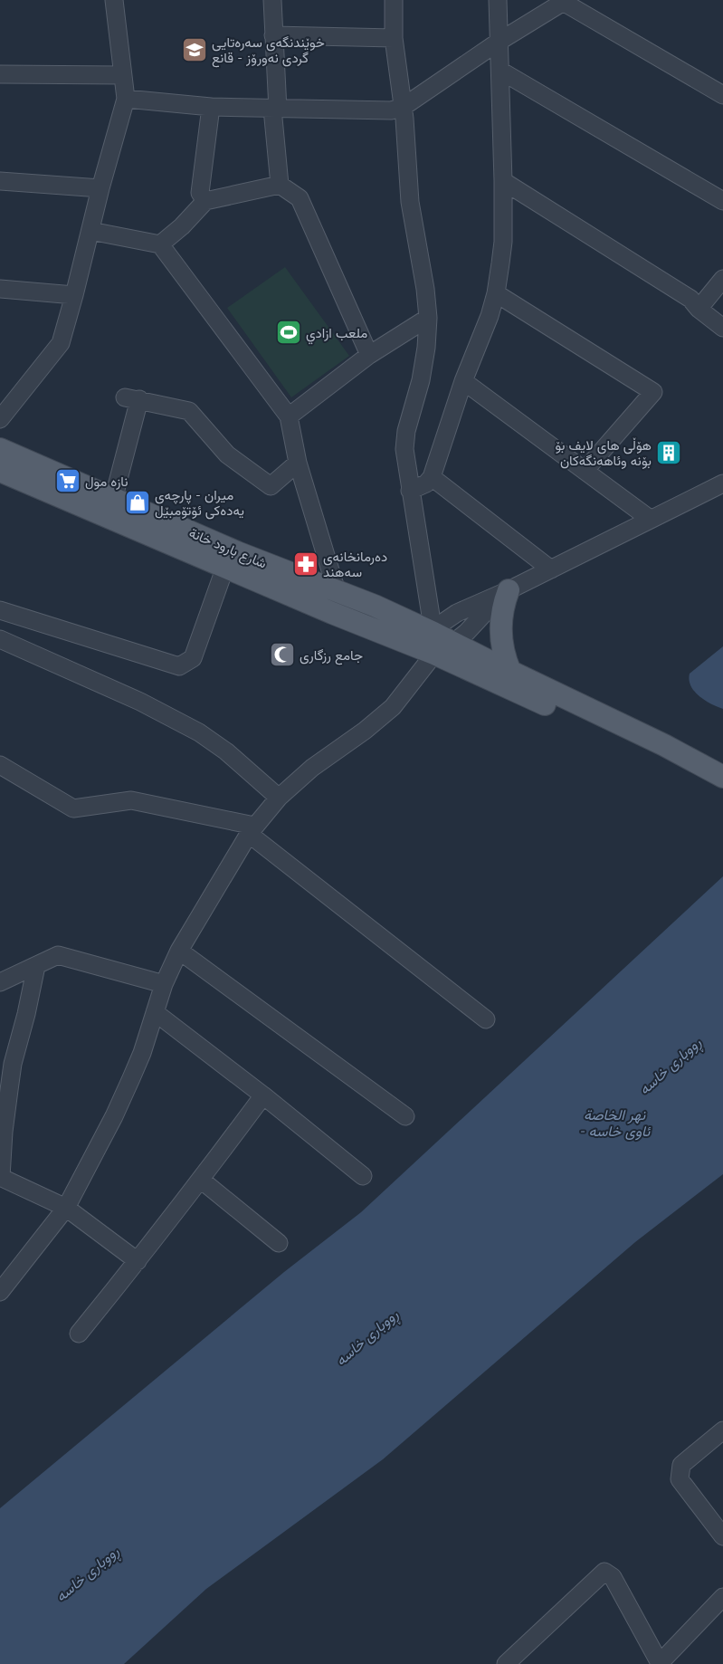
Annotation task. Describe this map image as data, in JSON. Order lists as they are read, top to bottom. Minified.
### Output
{"streets":{"main road":["شارع بارود خانة"]},"water":["ڕووباری خاسە","نهر الخاصة - ئاوی خاسە"],"places":{"school or university":["خوێندنگەی سەرەتایی گردی نەورۆز - قانع"],"sports":["ملعب ازادي"],"building":["هۆڵی های لایف بۆ بۆنە وئاهەنگەکان"],"supermarket":["نازه مول"],"shop":["میران - پارچەی یەدەکی ئۆتۆمبێل"],"pharmacy":["دەرمانخانەی سەهند"],"mosque":["جامع رزگاری"]}}
